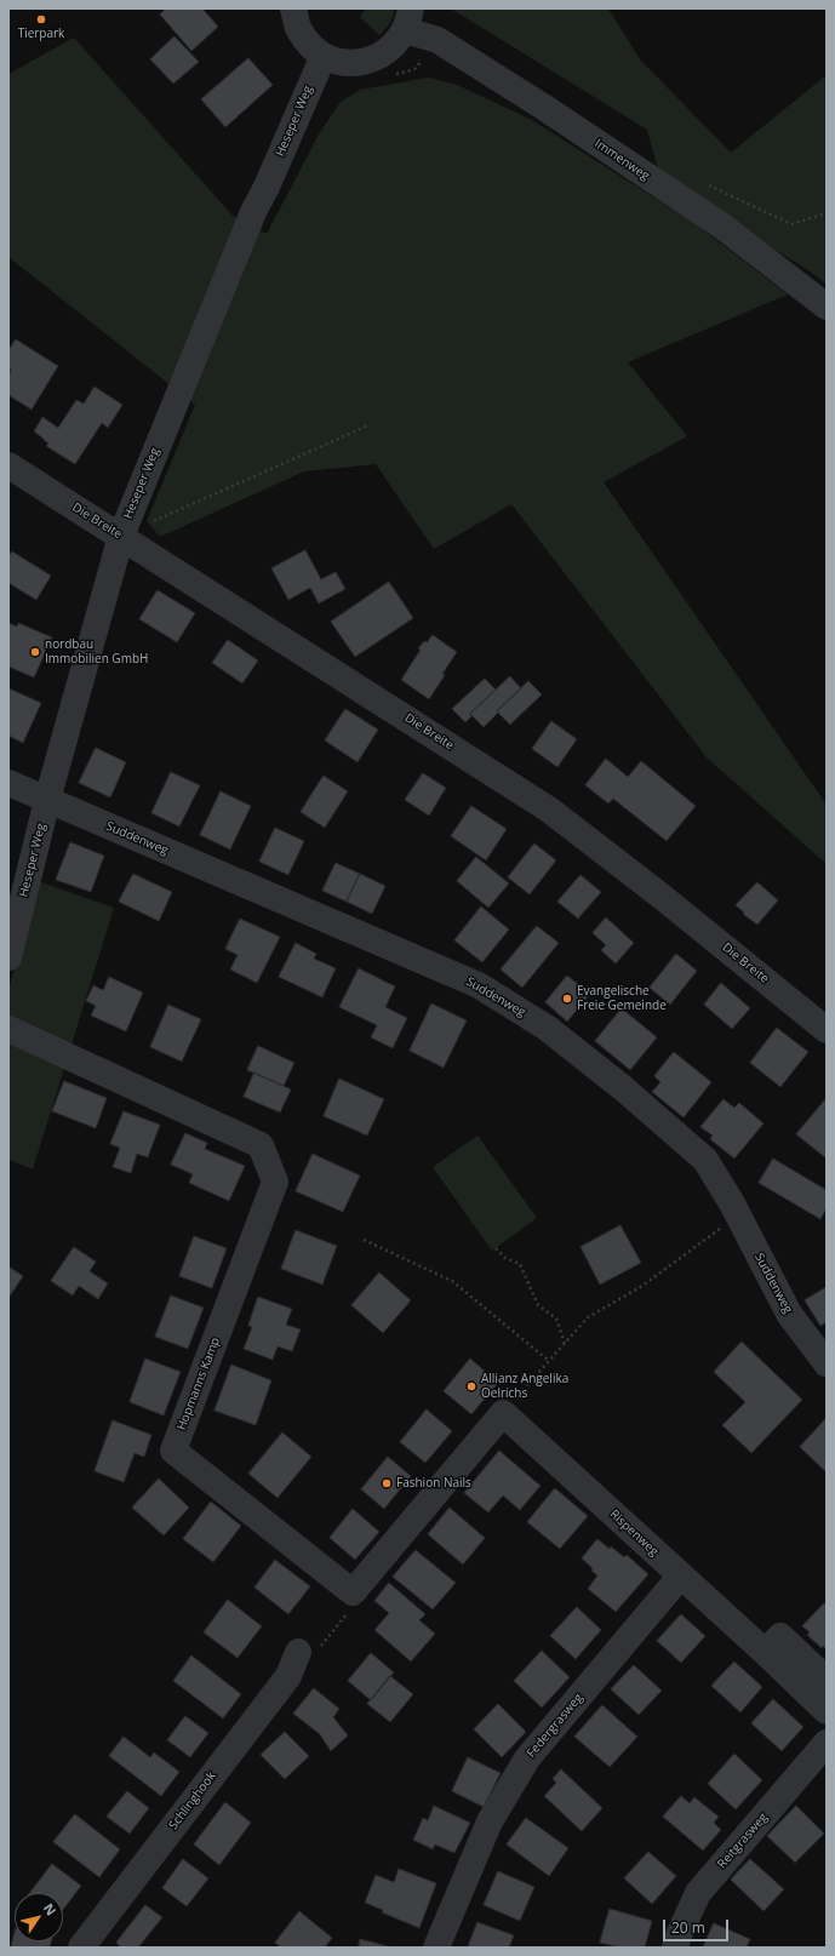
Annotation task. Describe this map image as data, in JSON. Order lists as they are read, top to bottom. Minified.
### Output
{"streets":{"street":["Heseper Weg","Immenweg","Die Breite","Suddenweg","Hopmanns Kamp","Rispenweg","Federgrasweg","Schlinghook","Reitgrasweg"]},"crossings":[["Heseper Weg","Die Breite"],["Heseper Weg","Suddenweg"],["Rispenweg","Federgrasweg"]],"places":["Tierpark","nordbau Immobilien GmbH","Evangelische Freie Gemeinde","Allianz Angelika Oelrichs","Fashion Nails"],"scale_bar":"20 m","north":"top right"}
